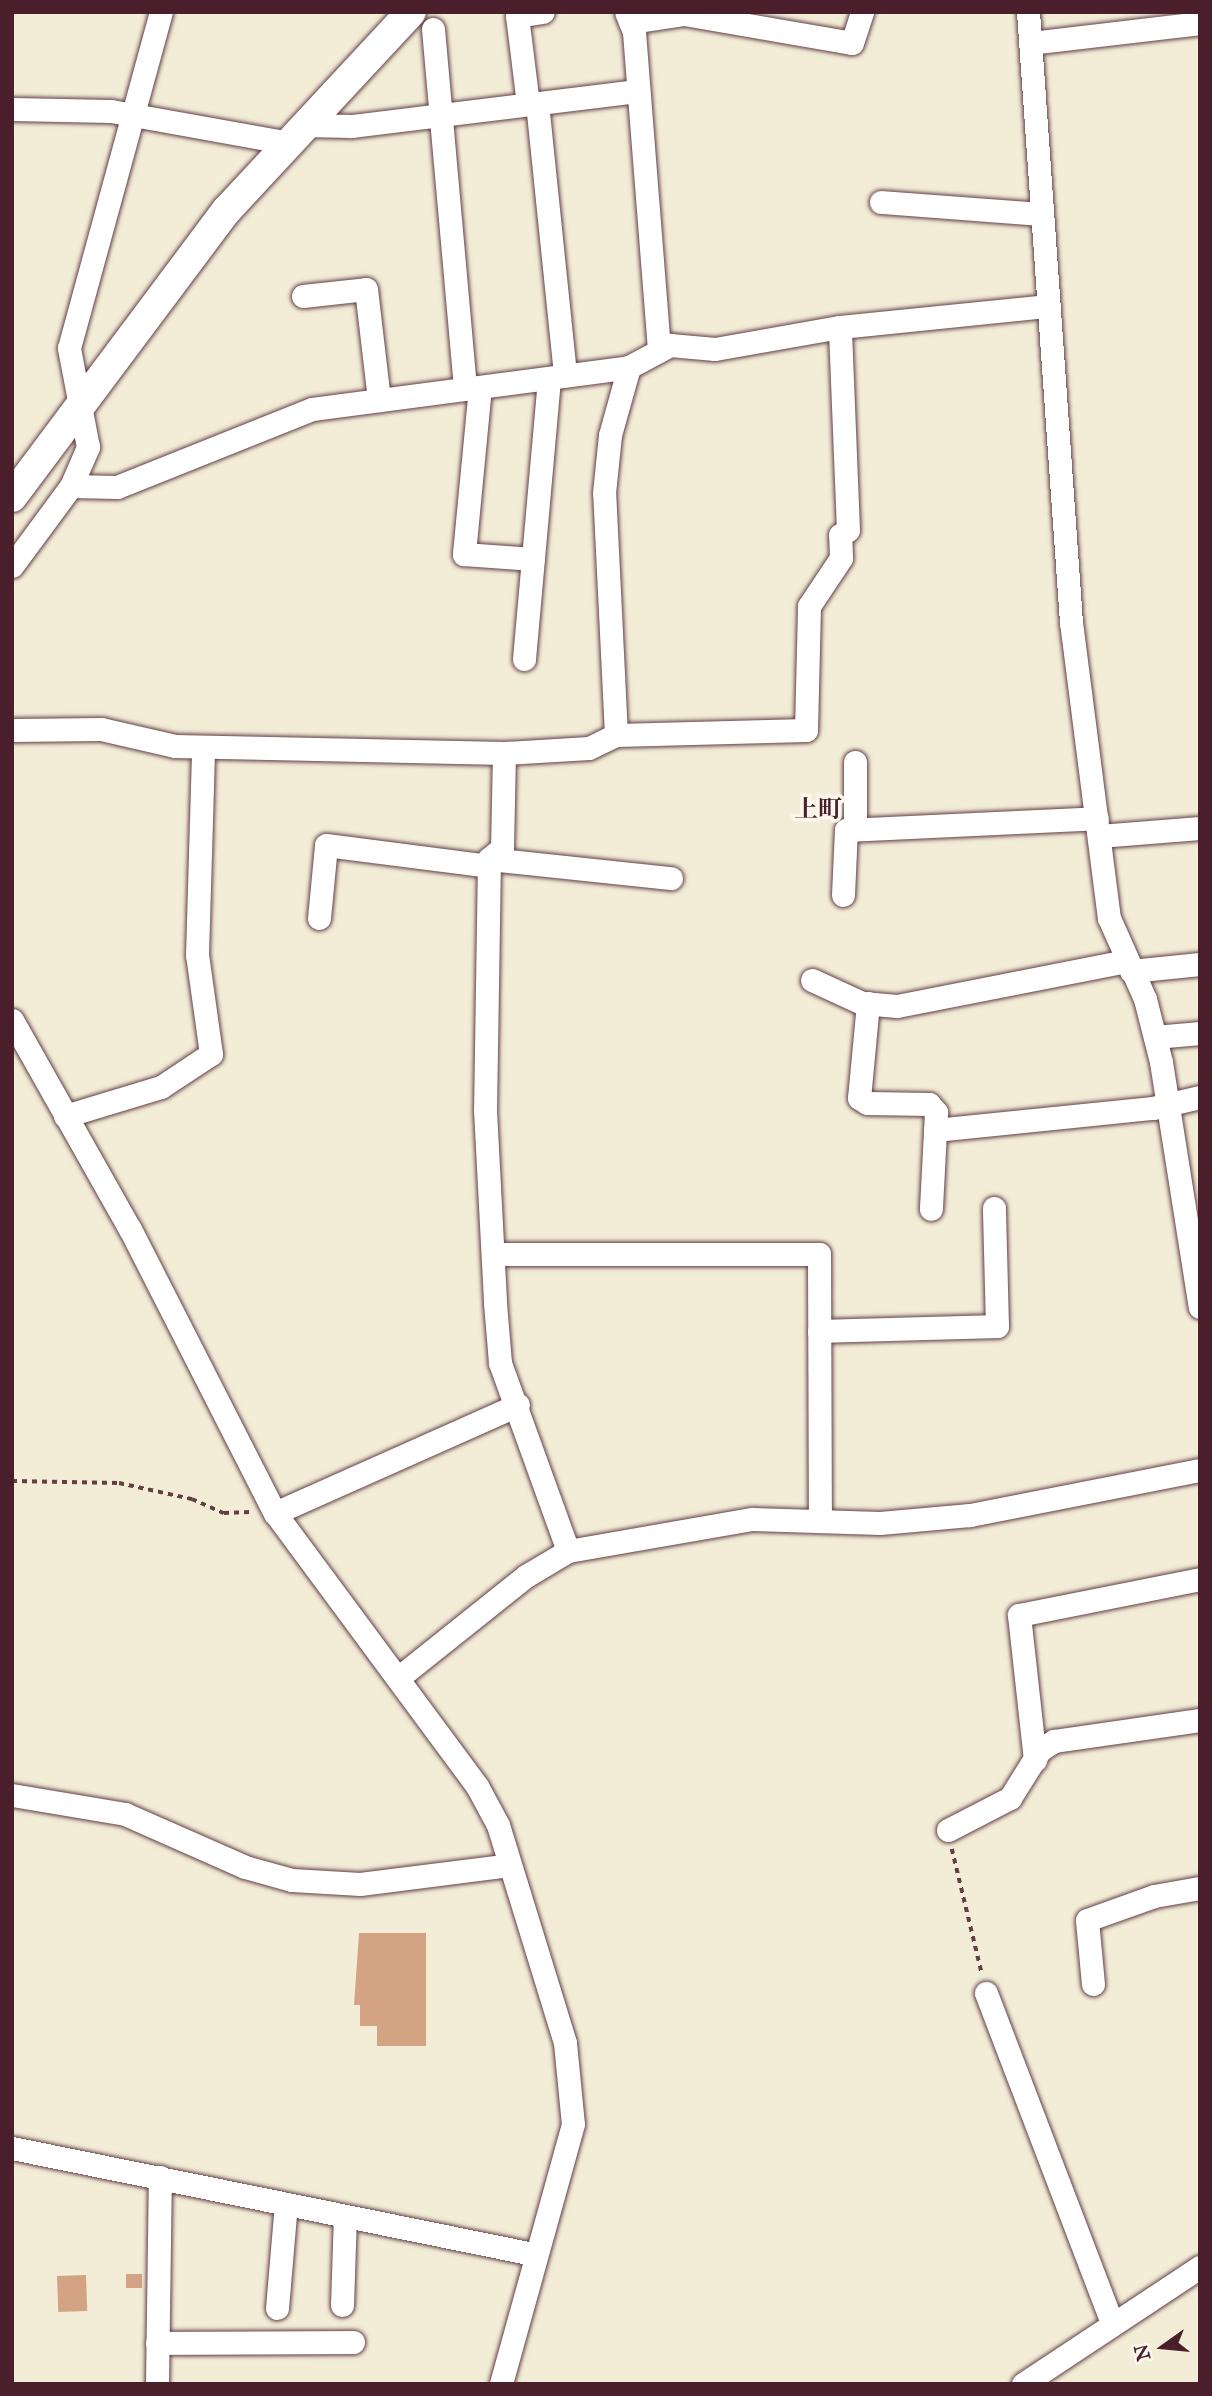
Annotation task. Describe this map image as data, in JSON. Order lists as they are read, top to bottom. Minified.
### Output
{"districts":["上町"],"north":"left"}
